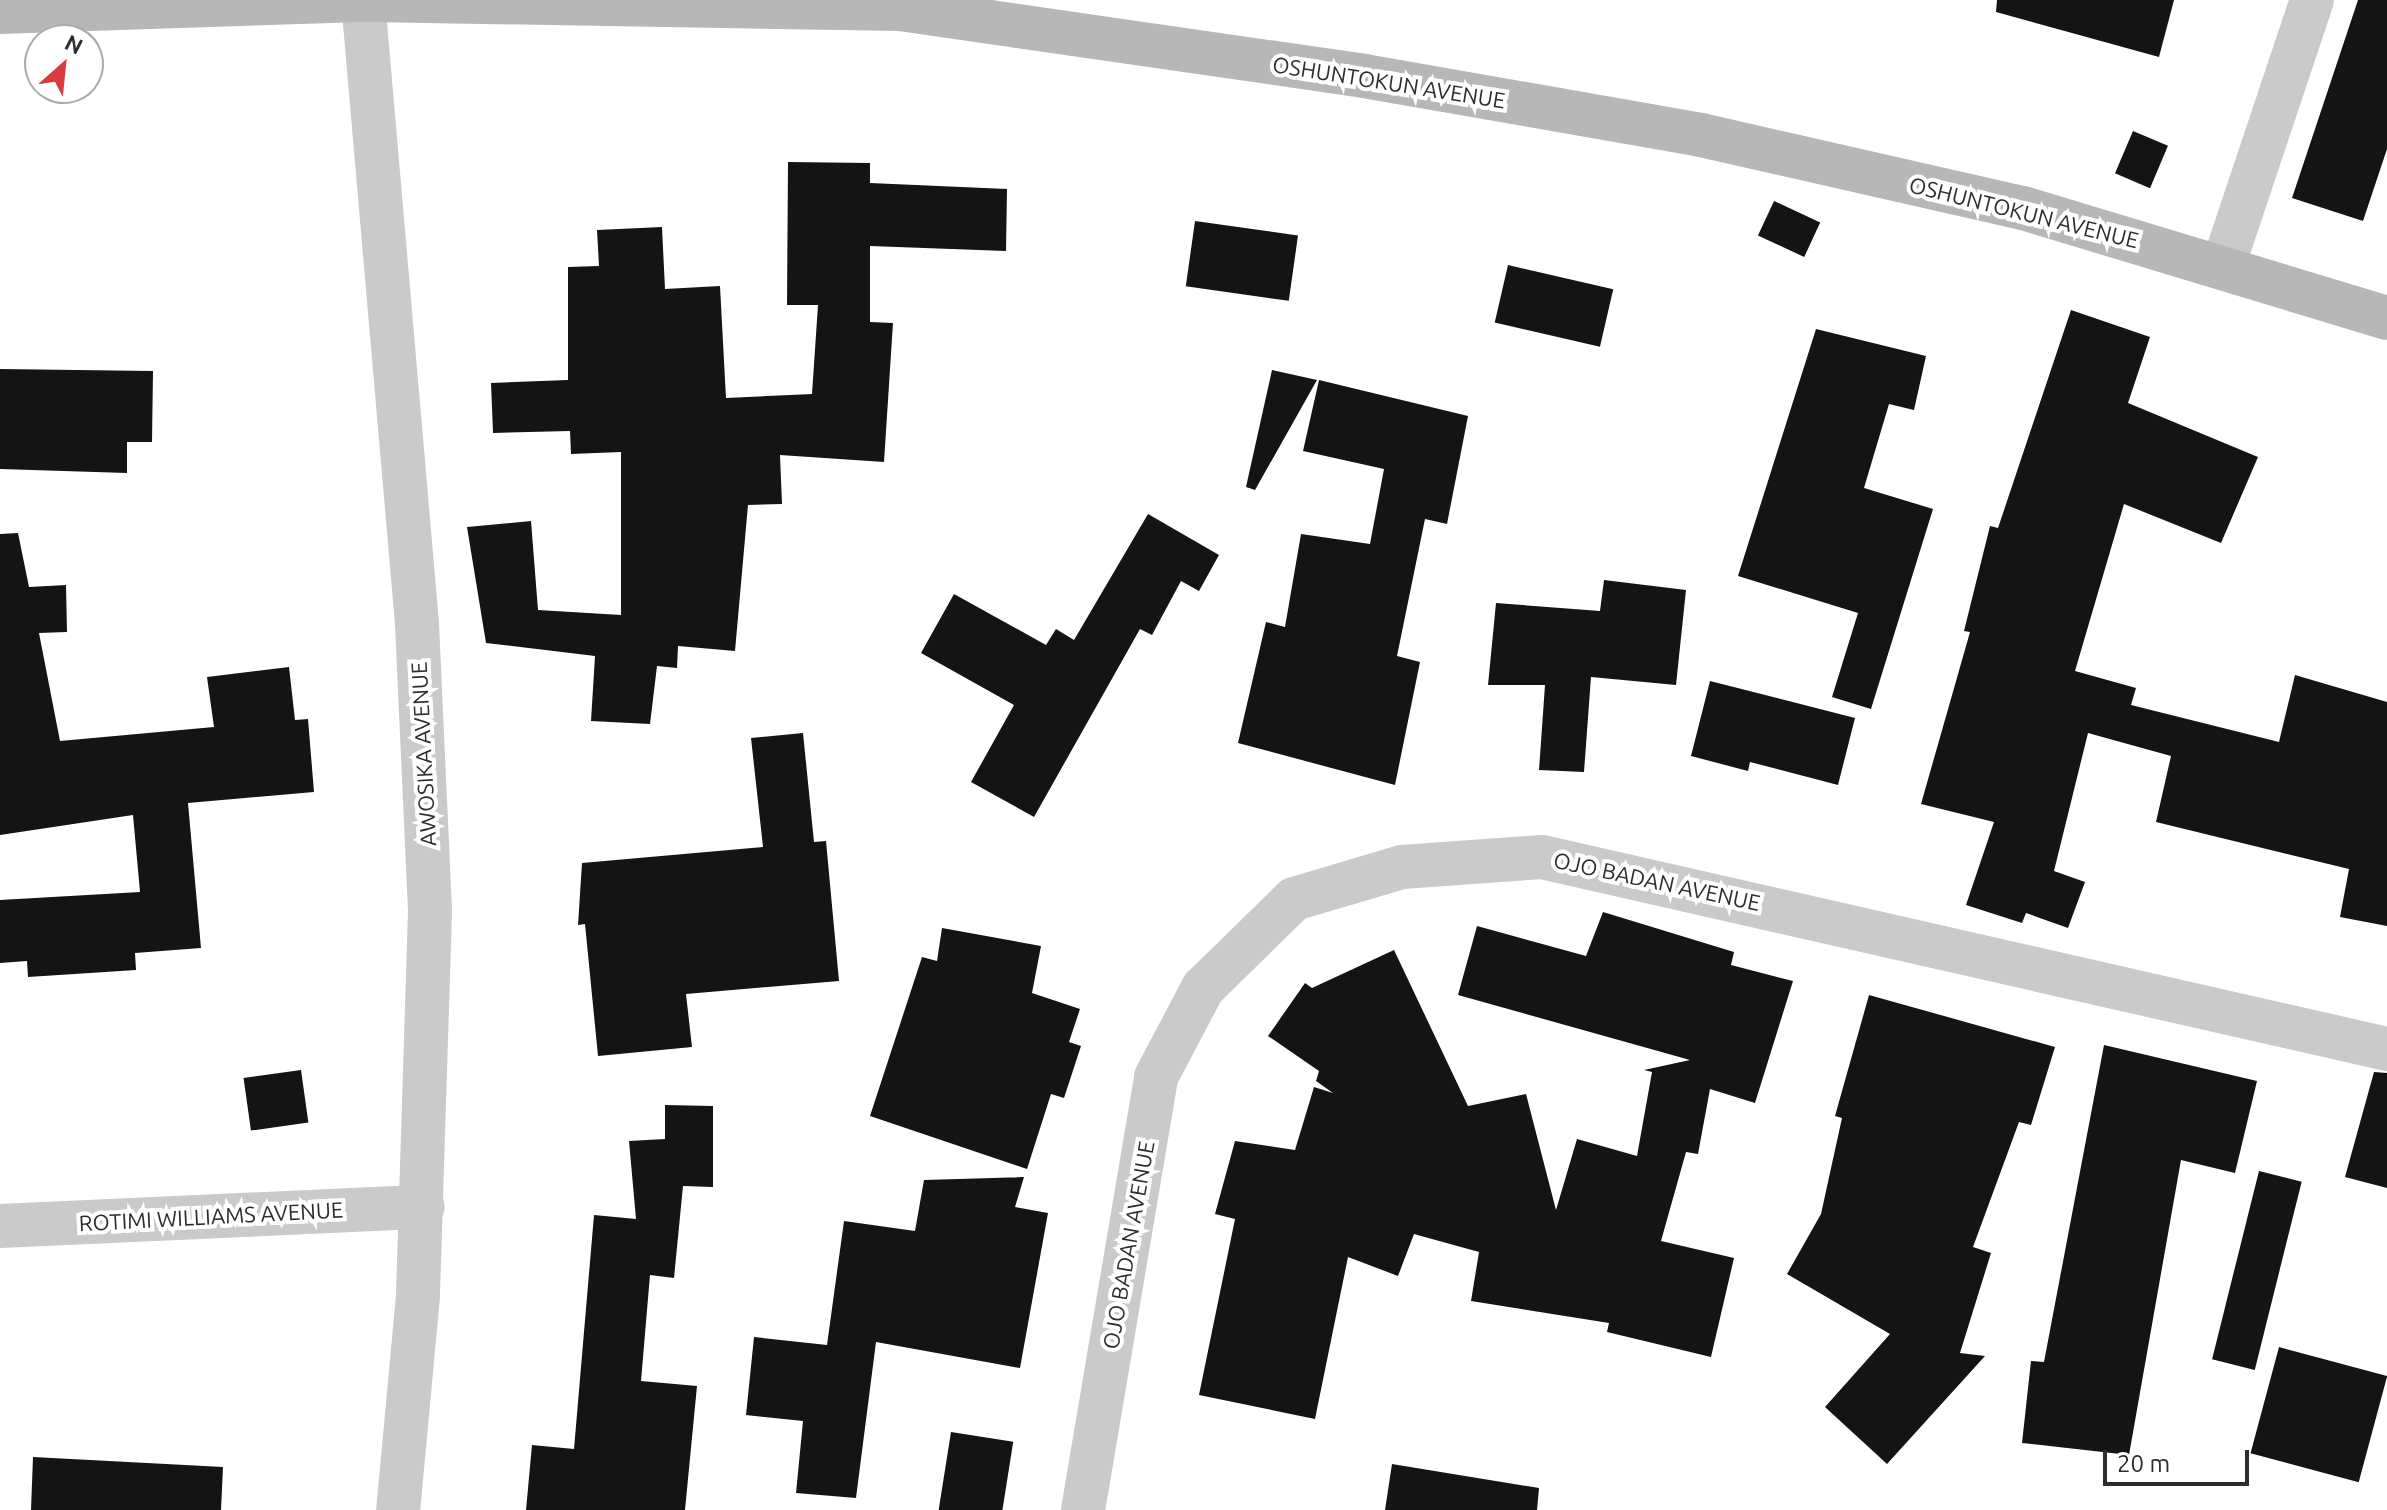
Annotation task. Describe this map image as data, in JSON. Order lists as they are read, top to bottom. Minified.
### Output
{"streets":{"main road":["OSHUNTOKUN AVENUE"],"street":["AWOSIKA AVENUE","OJO BADAN AVENUE","ROTIMI WILLIAMS AVENUE"]},"crossings":[["OSHUNTOKUN AVENUE","AWOSIKA AVENUE"],["AWOSIKA AVENUE","ROTIMI WILLIAMS AVENUE"]],"scale_bar":"20 m","north":"top right"}
